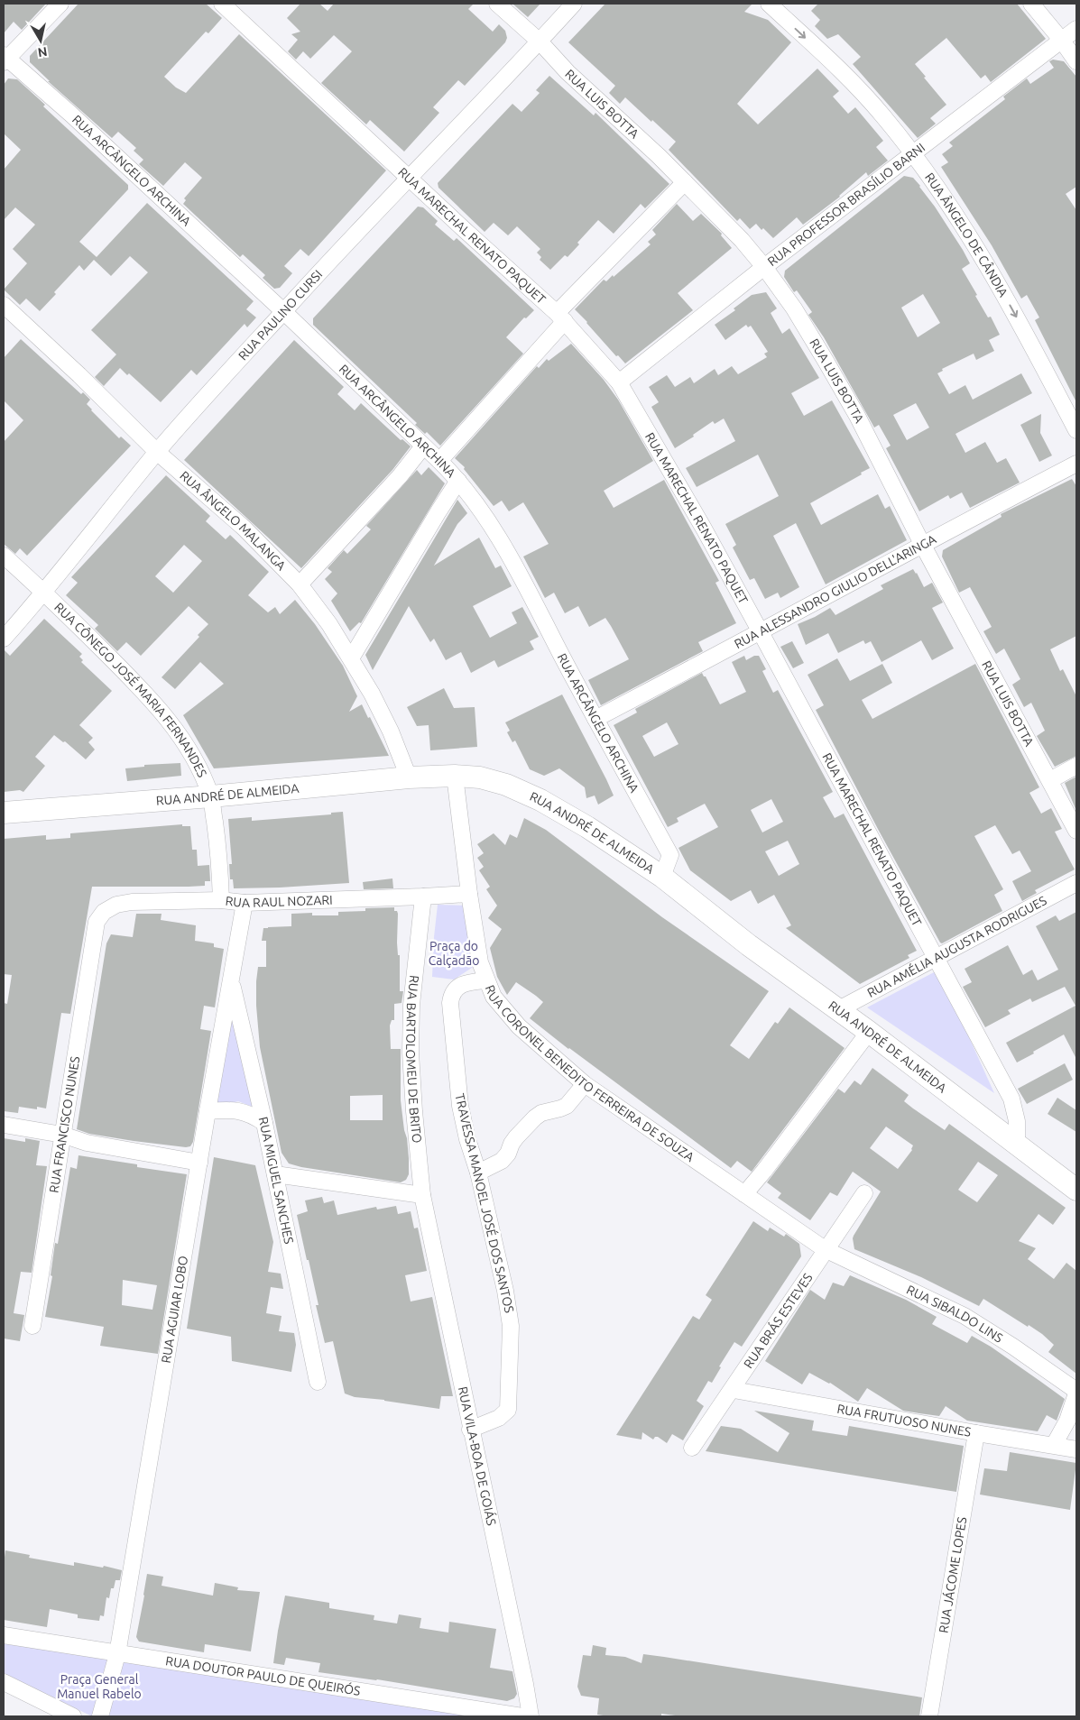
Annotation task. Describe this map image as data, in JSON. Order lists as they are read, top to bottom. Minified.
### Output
{"streets":{"main road":["RUA ANDRÉ DE ALMEIDA"],"street":["RUA LUIS BOTTA","RUA ARCÂNGELO ARCHINA","RUA PROFESSOR BRASÍLIO BARNI","RUA MARECHAL RENATO PAQUET","RUA ÂNGELO DE CÂNDIA","RUA PAULINO CURSI","RUA ÂNGELO MALANGA","RUA ALESSANDRO GIULIO DELL'ARINGA","RUA CÔNEGO JOSÉ MARIA FERNANDES","RUA RAUL NOZARI","RUA AMÉLIA AUGUSTA RODRIGUES","RUA BARTOLOMEU DE BRITO","RUA CORONEL BENEDITO FERREIRA DE SOUZA","RUA FRANCISCO NUNES","RUA MIGUEL SANCHES","TRAVESSA MANOEL JOSÉ DOS SANTOS","RUA AGUIAR LOBO","RUA SIBALDO LINS","RUA BRÁS ESTEVES","RUA FRUTUOSO NUNES","RUA VILA-BOA DE GOIÁS","RUA JÁCOME LOPES","RUA DOUTOR PAULO DE QUEIRÓS"]},"crossings":[["RUA LUIS BOTTA","RUA PROFESSOR BRASÍLIO BARNI"],["RUA LUIS BOTTA","RUA PAULINO CURSI"],["RUA LUIS BOTTA","RUA ALESSANDRO GIULIO DELL'ARINGA"],["RUA ARCÂNGELO ARCHINA","RUA PAULINO CURSI"],["RUA ARCÂNGELO ARCHINA","RUA ALESSANDRO GIULIO DELL'ARINGA"],["RUA ARCÂNGELO ARCHINA","RUA ANDRÉ DE ALMEIDA"],["RUA PROFESSOR BRASÍLIO BARNI","RUA MARECHAL RENATO PAQUET"],["RUA PROFESSOR BRASÍLIO BARNI","RUA ÂNGELO DE CÂNDIA"],["RUA MARECHAL RENATO PAQUET","RUA PAULINO CURSI"],["RUA MARECHAL RENATO PAQUET","RUA ALESSANDRO GIULIO DELL'ARINGA"],["RUA MARECHAL RENATO PAQUET","RUA ANDRÉ DE ALMEIDA"],["RUA MARECHAL RENATO PAQUET","RUA AMÉLIA AUGUSTA RODRIGUES"],["RUA PAULINO CURSI","RUA ÂNGELO MALANGA"],["RUA PAULINO CURSI","RUA CÔNEGO JOSÉ MARIA FERNANDES"],["RUA ÂNGELO MALANGA","RUA ANDRÉ DE ALMEIDA"],["RUA CÔNEGO JOSÉ MARIA FERNANDES","RUA ANDRÉ DE ALMEIDA"],["RUA CÔNEGO JOSÉ MARIA FERNANDES","RUA RAUL NOZARI"],["RUA ANDRÉ DE ALMEIDA","RUA AMÉLIA AUGUSTA RODRIGUES"],["RUA ANDRÉ DE ALMEIDA","RUA CORONEL BENEDITO FERREIRA DE SOUZA"],["RUA RAUL NOZARI","RUA BARTOLOMEU DE BRITO"],["RUA RAUL NOZARI","RUA CORONEL BENEDITO FERREIRA DE SOUZA"],["RUA RAUL NOZARI","RUA FRANCISCO NUNES"],["RUA RAUL NOZARI","RUA AGUIAR LOBO"],["RUA BARTOLOMEU DE BRITO","RUA VILA-BOA DE GOIÁS"],["RUA CORONEL BENEDITO FERREIRA DE SOUZA","TRAVESSA MANOEL JOSÉ DOS SANTOS"],["RUA CORONEL BENEDITO FERREIRA DE SOUZA","RUA SIBALDO LINS"],["RUA CORONEL BENEDITO FERREIRA DE SOUZA","RUA BRÁS ESTEVES"],["RUA MIGUEL SANCHES","RUA AGUIAR LOBO"],["TRAVESSA MANOEL JOSÉ DOS SANTOS","RUA VILA-BOA DE GOIÁS"],["RUA AGUIAR LOBO","RUA DOUTOR PAULO DE QUEIRÓS"],["RUA SIBALDO LINS","RUA BRÁS ESTEVES"],["RUA SIBALDO LINS","RUA FRUTUOSO NUNES"],["RUA BRÁS ESTEVES","RUA FRUTUOSO NUNES"],["RUA FRUTUOSO NUNES","RUA JÁCOME LOPES"]],"one_way":["RUA ÂNGELO DE CÂNDIA"],"parks":["Praça do Calçadão","Praça General Manuel Rabelo"],"north":"bottom"}
